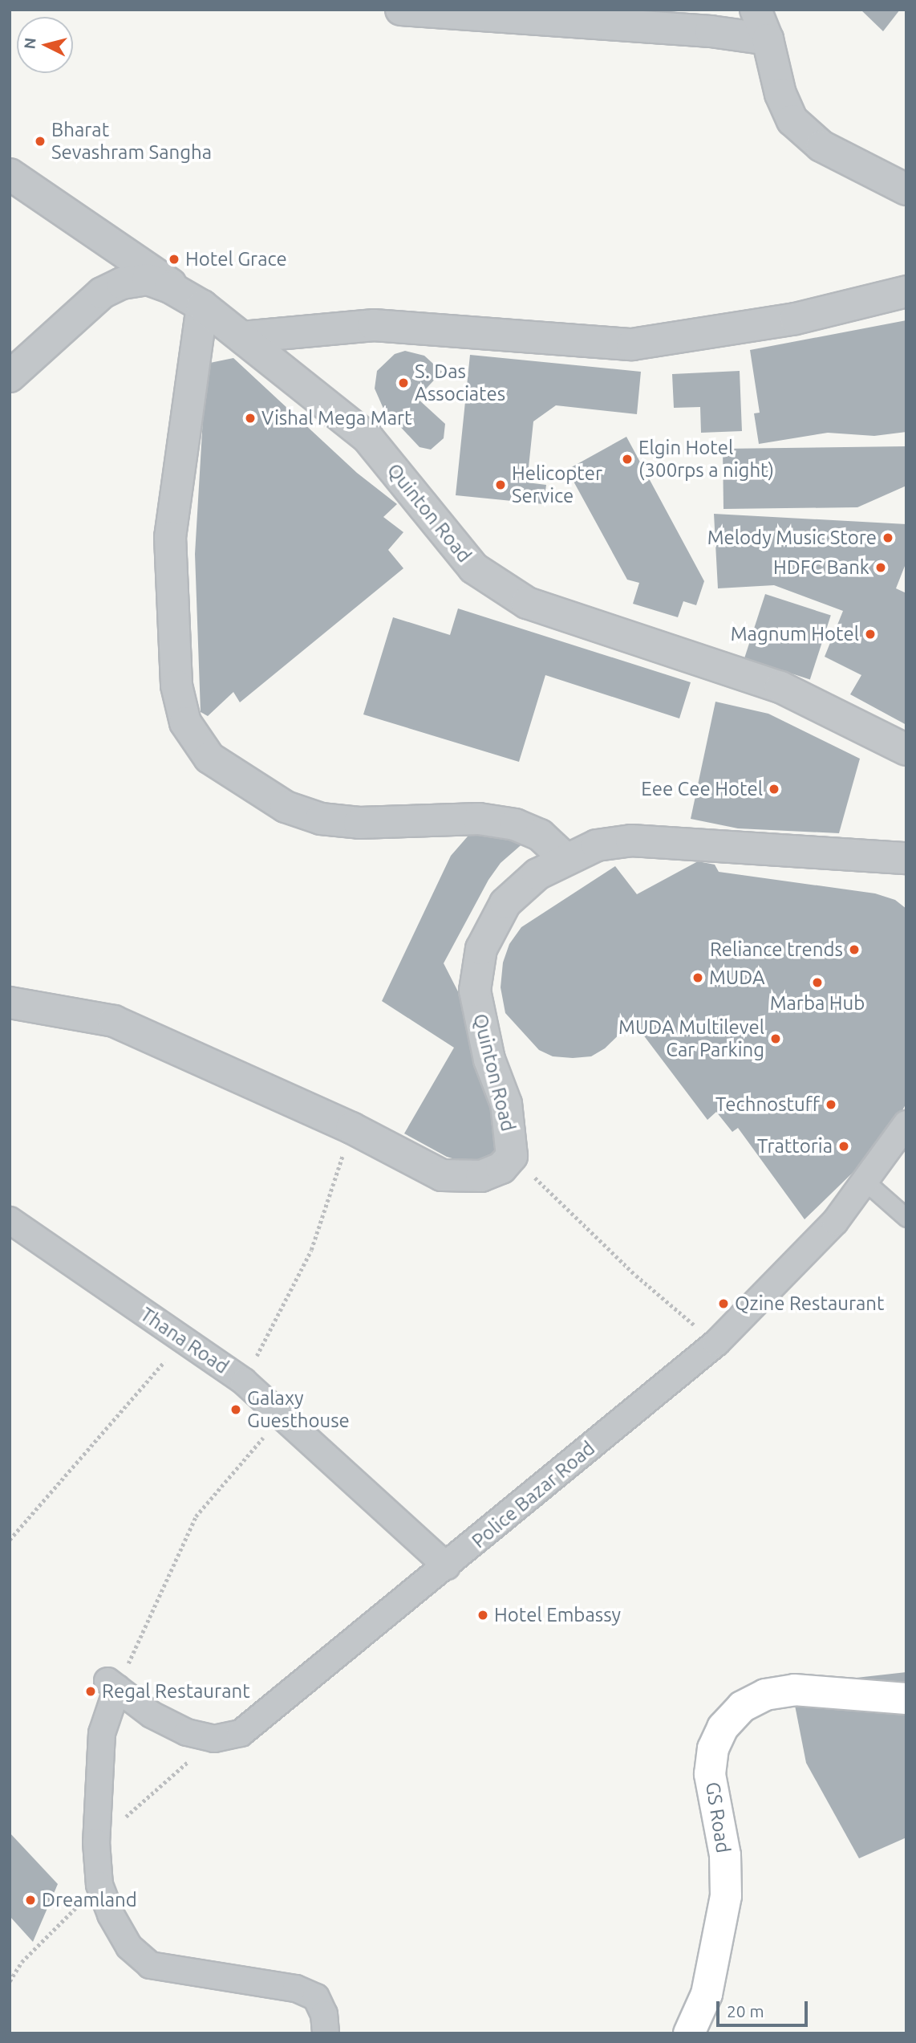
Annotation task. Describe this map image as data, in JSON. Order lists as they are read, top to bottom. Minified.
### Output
{"streets":{"main road":["GS Road"],"street":["Quinton Road","Thana Road","Police Bazar Road"]},"crossings":[["Thana Road","Police Bazar Road"]],"places":["Bharat Sevashram Sangha","Hotel Grace","S. Das Associates","Vishal Mega Mart","Elgin Hotel (300rps a night)","Helicopter Service","Melody Music Store","HDFC Bank","Magnum Hotel","Eee Cee Hotel","Reliance trends","MUDA","Marba Hub","MUDA Multilevel Car Parking","Technostuff","Trattoria","Qzine Restaurant","Galaxy Guesthouse","Hotel Embassy","Regal Restaurant","Dreamland"],"scale_bar":"20 m","north":"left"}
